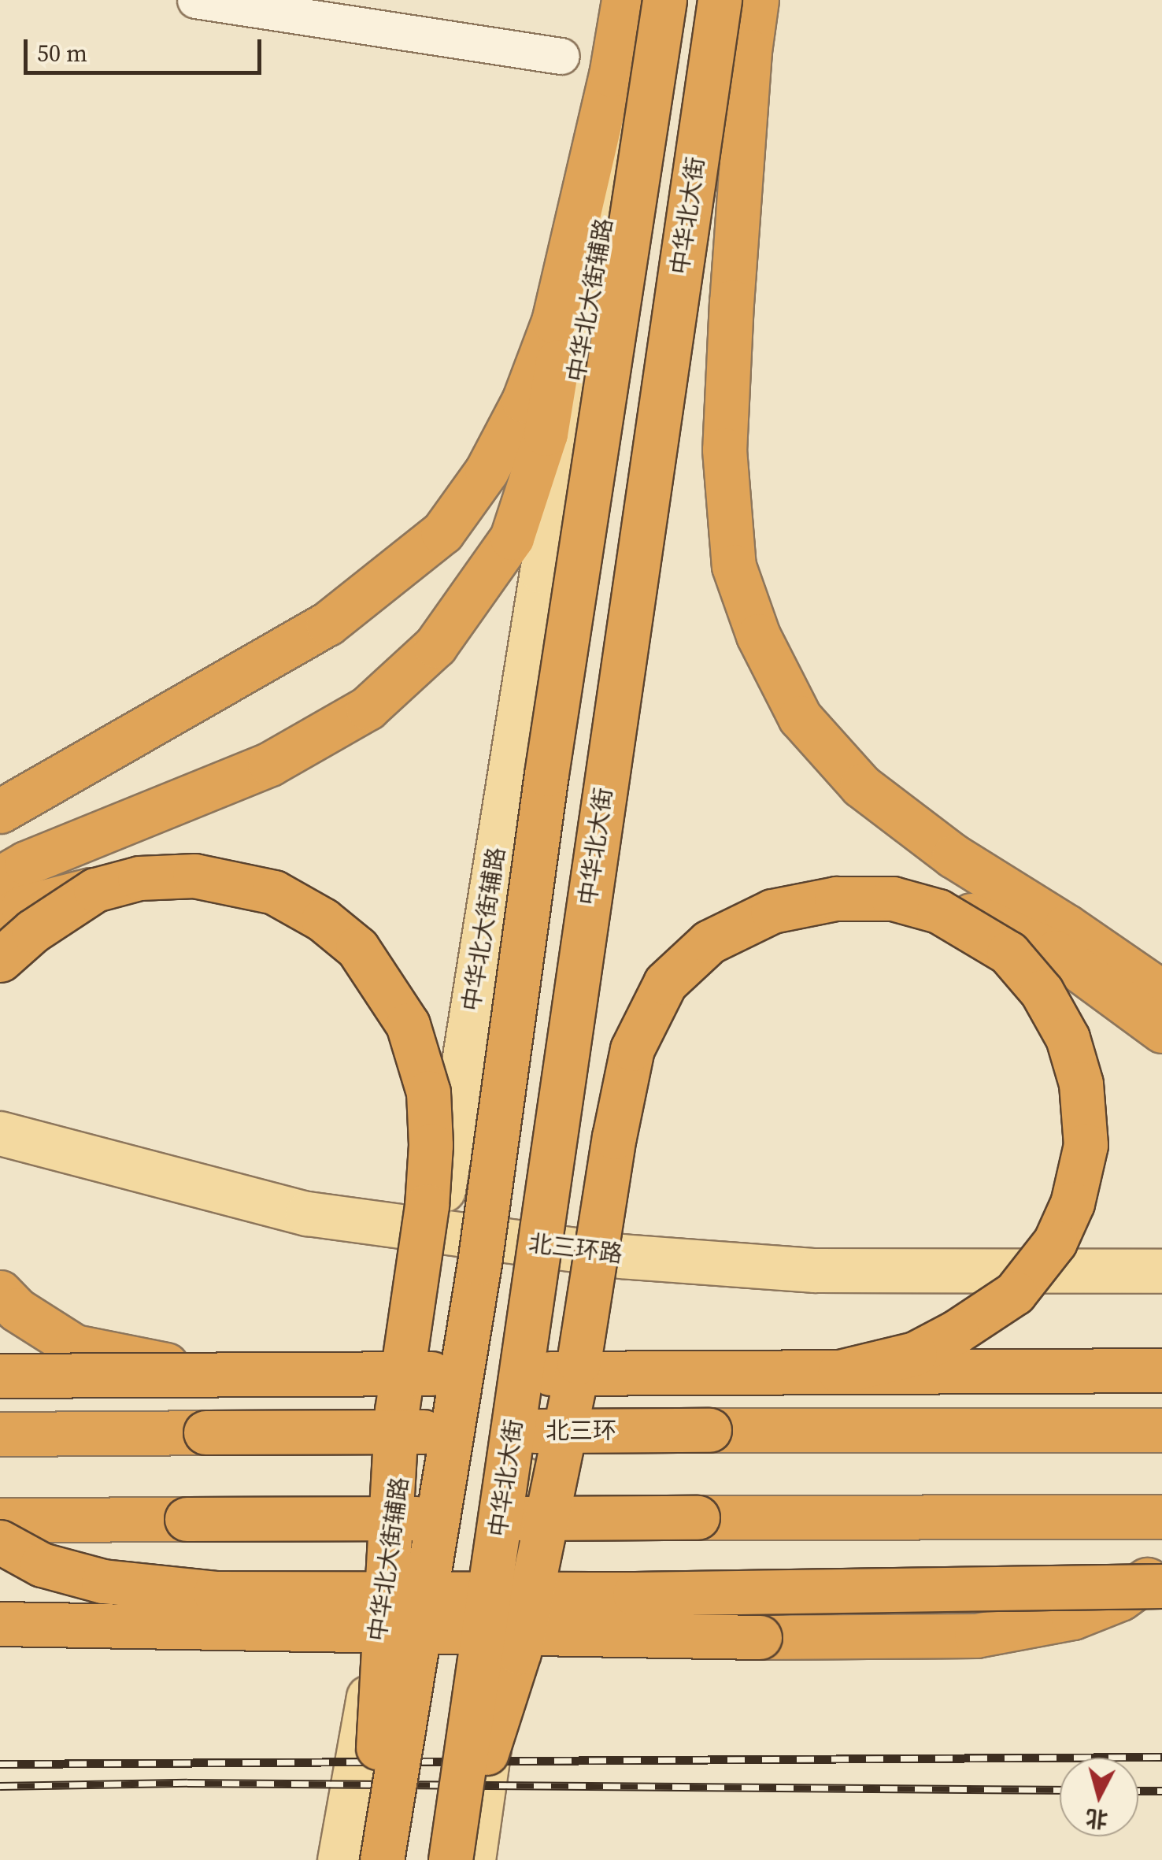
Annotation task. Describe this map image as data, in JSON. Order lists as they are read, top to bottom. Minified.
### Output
{"streets":{"highway":["中华北大街","北三环"],"main road":["中华北大街辅路","北三环路"]},"crossings":[["中华北大街辅路","北三环路"]],"scale_bar":"50 m","north":"bottom"}
